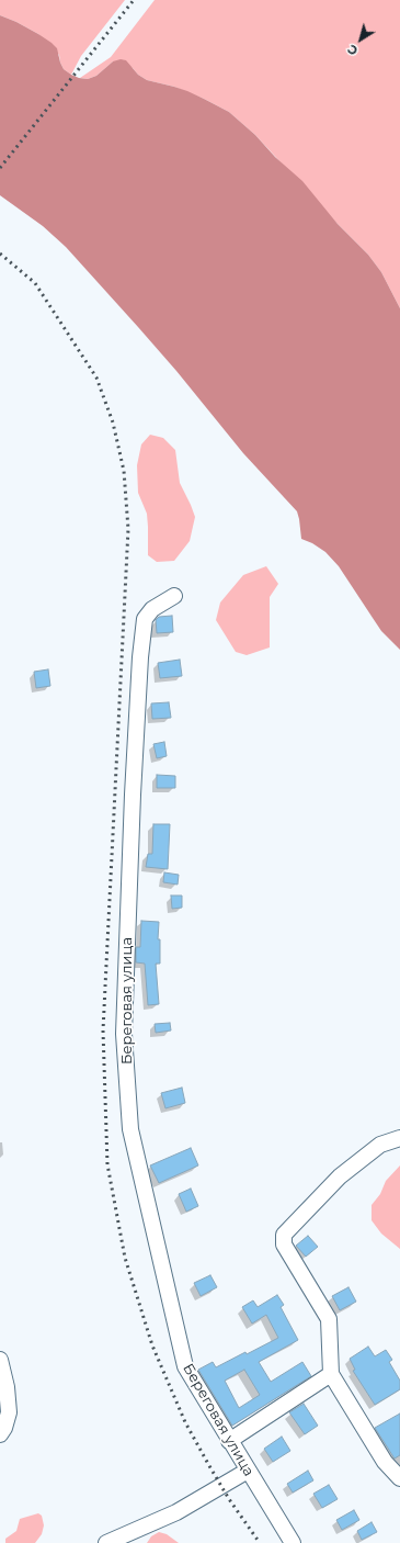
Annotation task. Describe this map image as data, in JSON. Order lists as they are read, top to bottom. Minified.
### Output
{"streets":{"street":["Береговая улица"]},"north":"bottom left"}
